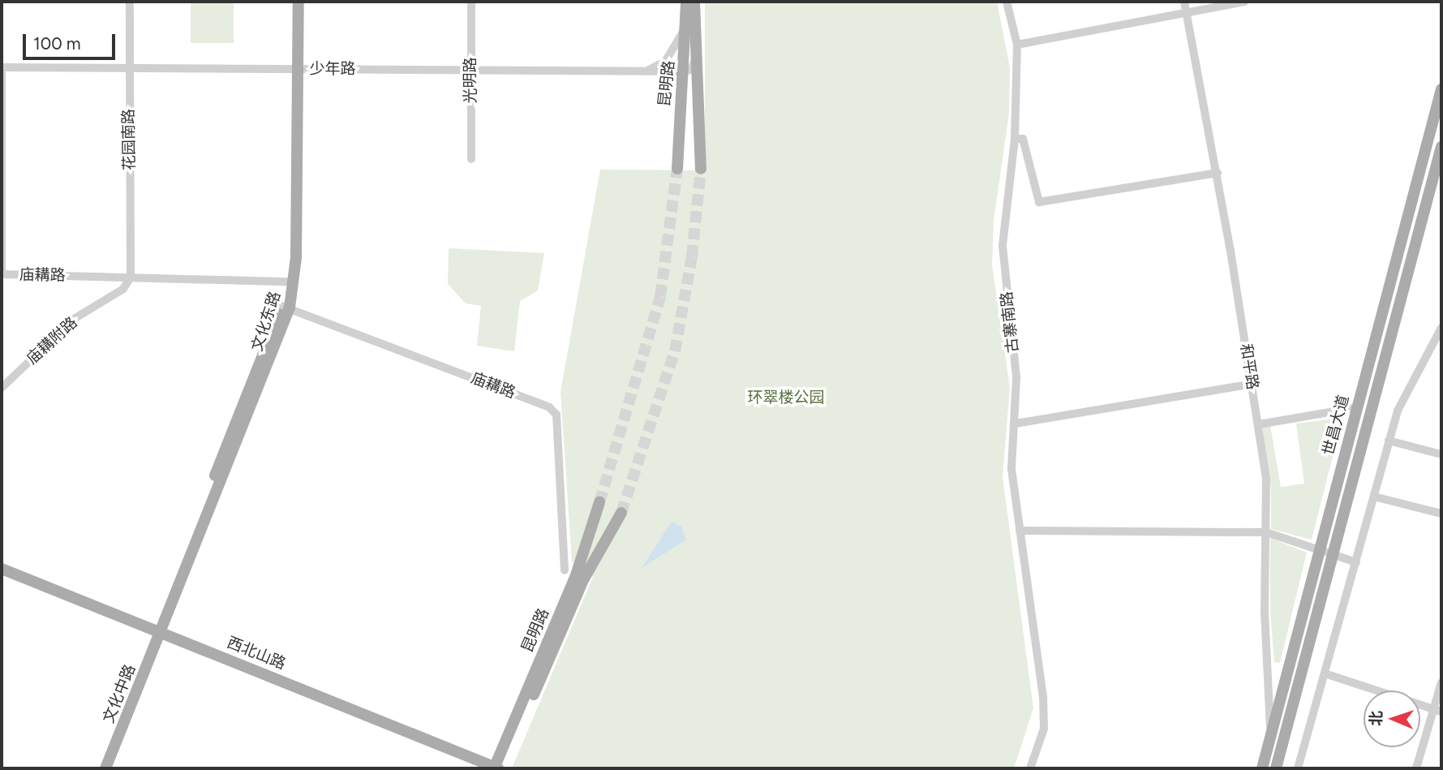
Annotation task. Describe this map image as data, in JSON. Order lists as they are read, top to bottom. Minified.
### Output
{"streets":{"main road":["昆明路","文化东路","世昌大道","西北山路","文化中路"],"street":["少年路","光明路","花园南路","庙耩路","古寨南路","庙耩附路","和平路"]},"crossings":[["少年路","光明路"],["少年路","昆明路"],["少年路","花园南路"],["少年路","文化东路"],["昆明路","西北山路"],["花园南路","庙耩路"],["花园南路","庙耩附路"],["庙耩路","文化东路"],["庙耩路","庙耩附路"],["和平路","世昌大道"],["西北山路","文化中路"]],"parks":["环翠楼公园"],"scale_bar":"100 m","north":"left"}
